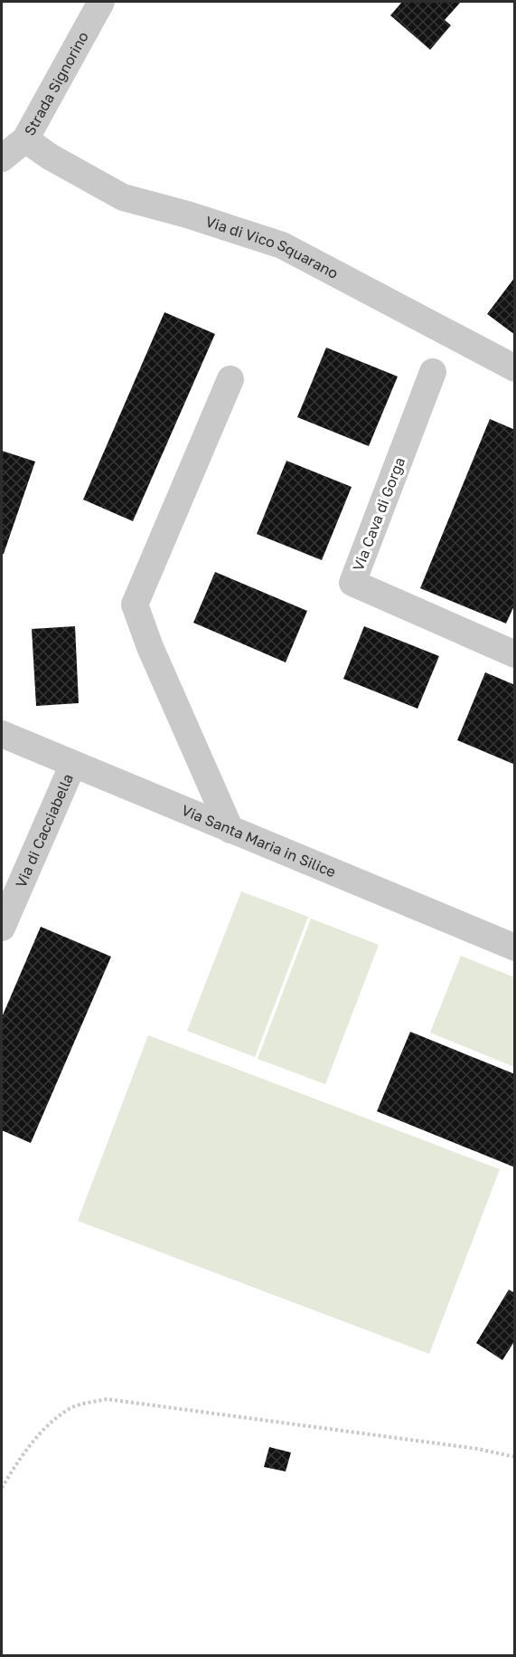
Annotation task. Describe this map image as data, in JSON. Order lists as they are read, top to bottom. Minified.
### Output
{"streets":{"street":["Strada Signorino","Via di Vico Squarano","Via Cava di Gorga","Via di Cacciabella","Via Santa Maria in Silice"]},"crossings":[["Strada Signorino","Via di Vico Squarano"],["Via di Cacciabella","Via Santa Maria in Silice"]]}
